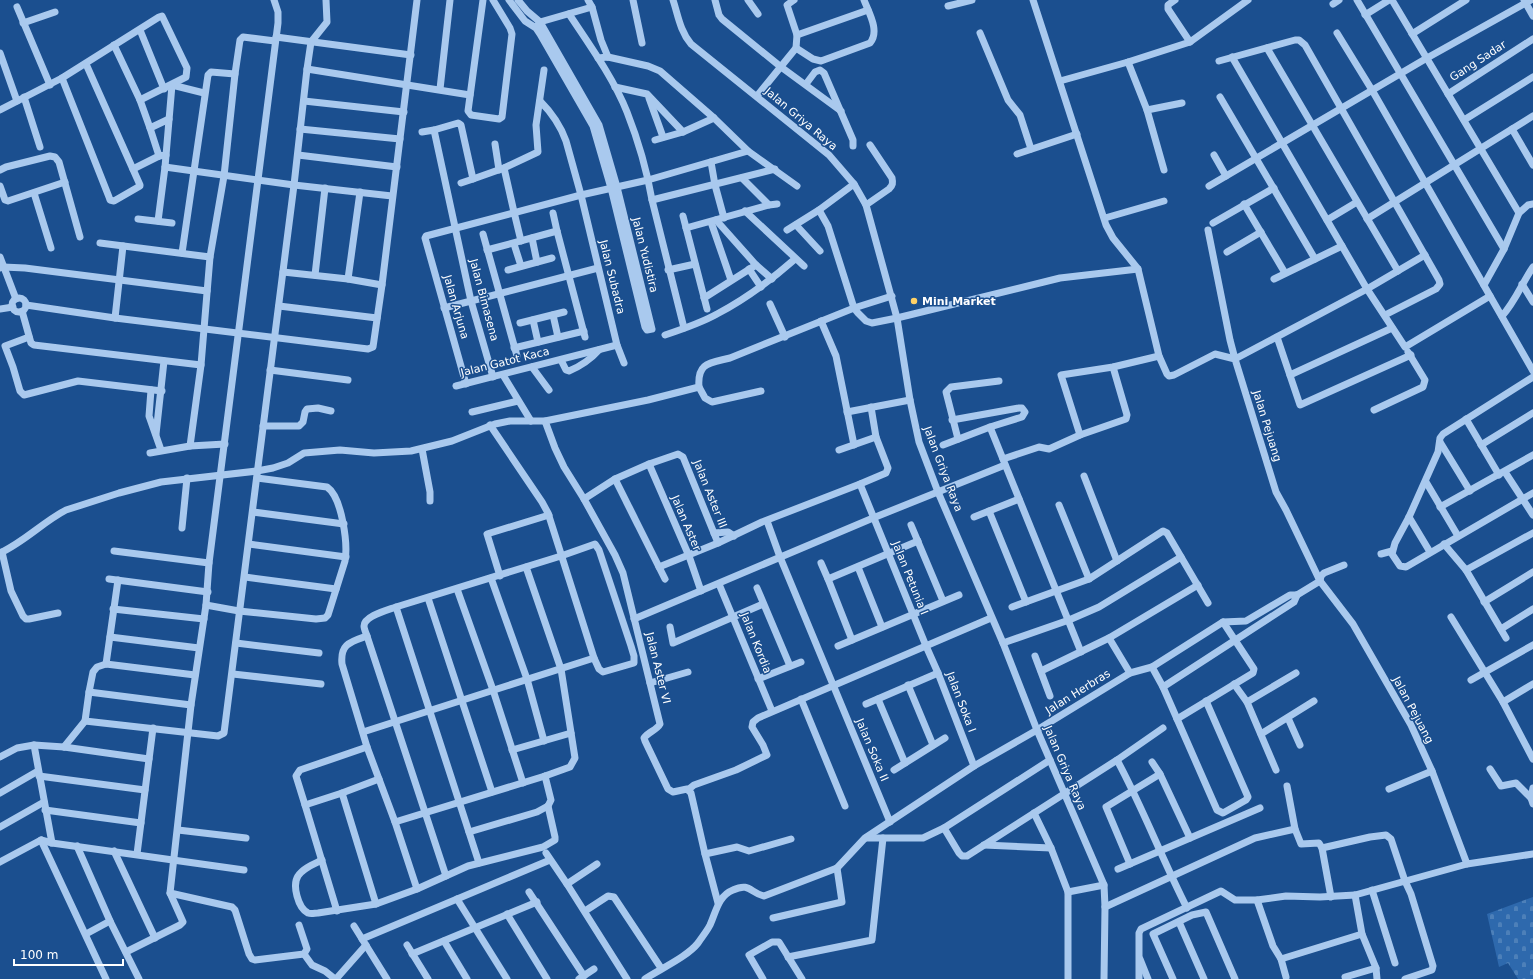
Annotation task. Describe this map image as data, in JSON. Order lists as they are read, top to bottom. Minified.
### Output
{"streets":{"street":["Gang Sadar","Jalan Griya Raya","Jalan Yudistira","Jalan Subadra","Jalan Bimasena","Jalan Arjuna","Jalan Gatot Kaca","Jalan Pejuang","Jalan Aster III","Jalan Aster","Jalan Petunia I","Jalan Kordia","Jalan Aster VI","Jalan Herbras","Jalan Soka I","Jalan Soka II"]},"crossings":[["Jalan Griya Raya","Jalan Herbras"],["Jalan Subadra","Jalan Gatot Kaca"],["Jalan Bimasena","Jalan Arjuna"],["Jalan Bimasena","Jalan Gatot Kaca"],["Jalan Arjuna","Jalan Gatot Kaca"],["Jalan Aster III","Jalan Aster"],["Jalan Petunia I","Jalan Soka I"],["Jalan Herbras","Jalan Soka I"],["Jalan Herbras","Jalan Soka II"]],"places":["Mini Market"],"scale_bar":"100 m"}
